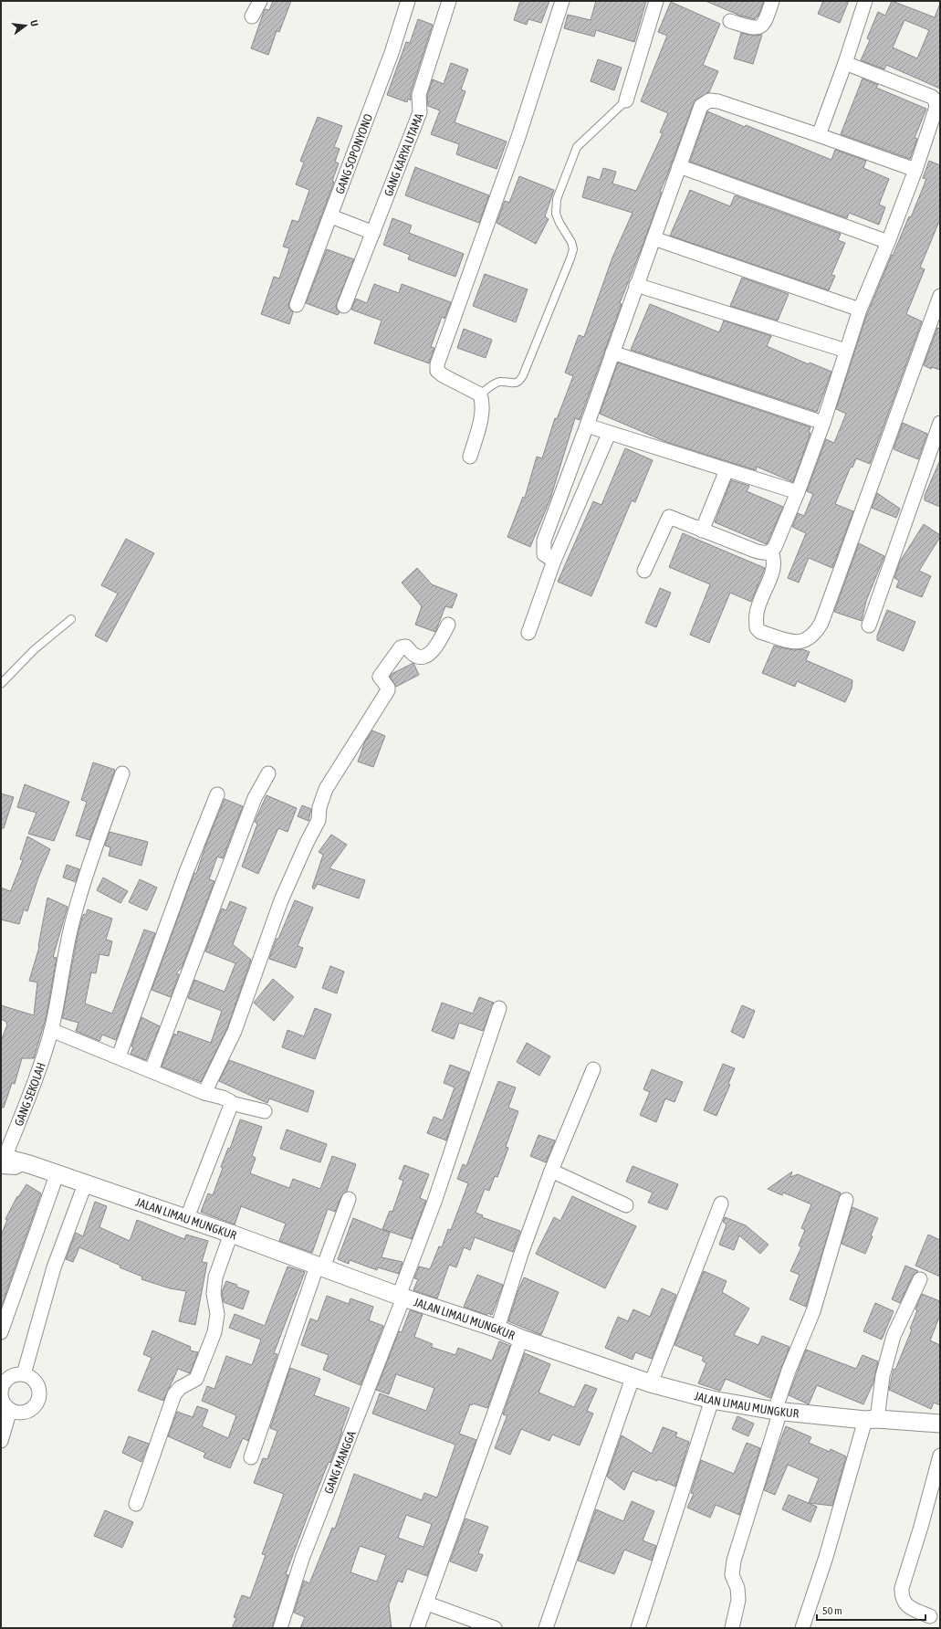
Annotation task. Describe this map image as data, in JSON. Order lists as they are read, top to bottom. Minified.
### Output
{"streets":{"street":["GANG SOPONYONO","GANG KARYA UTAMA","GANG SEKOLAH","JALAN LIMAU MUNGKUR","GANG MANGGA"]},"crossings":[["GANG SEKOLAH","JALAN LIMAU MUNGKUR"],["JALAN LIMAU MUNGKUR","GANG MANGGA"]],"scale_bar":"50 m","north":"right"}
